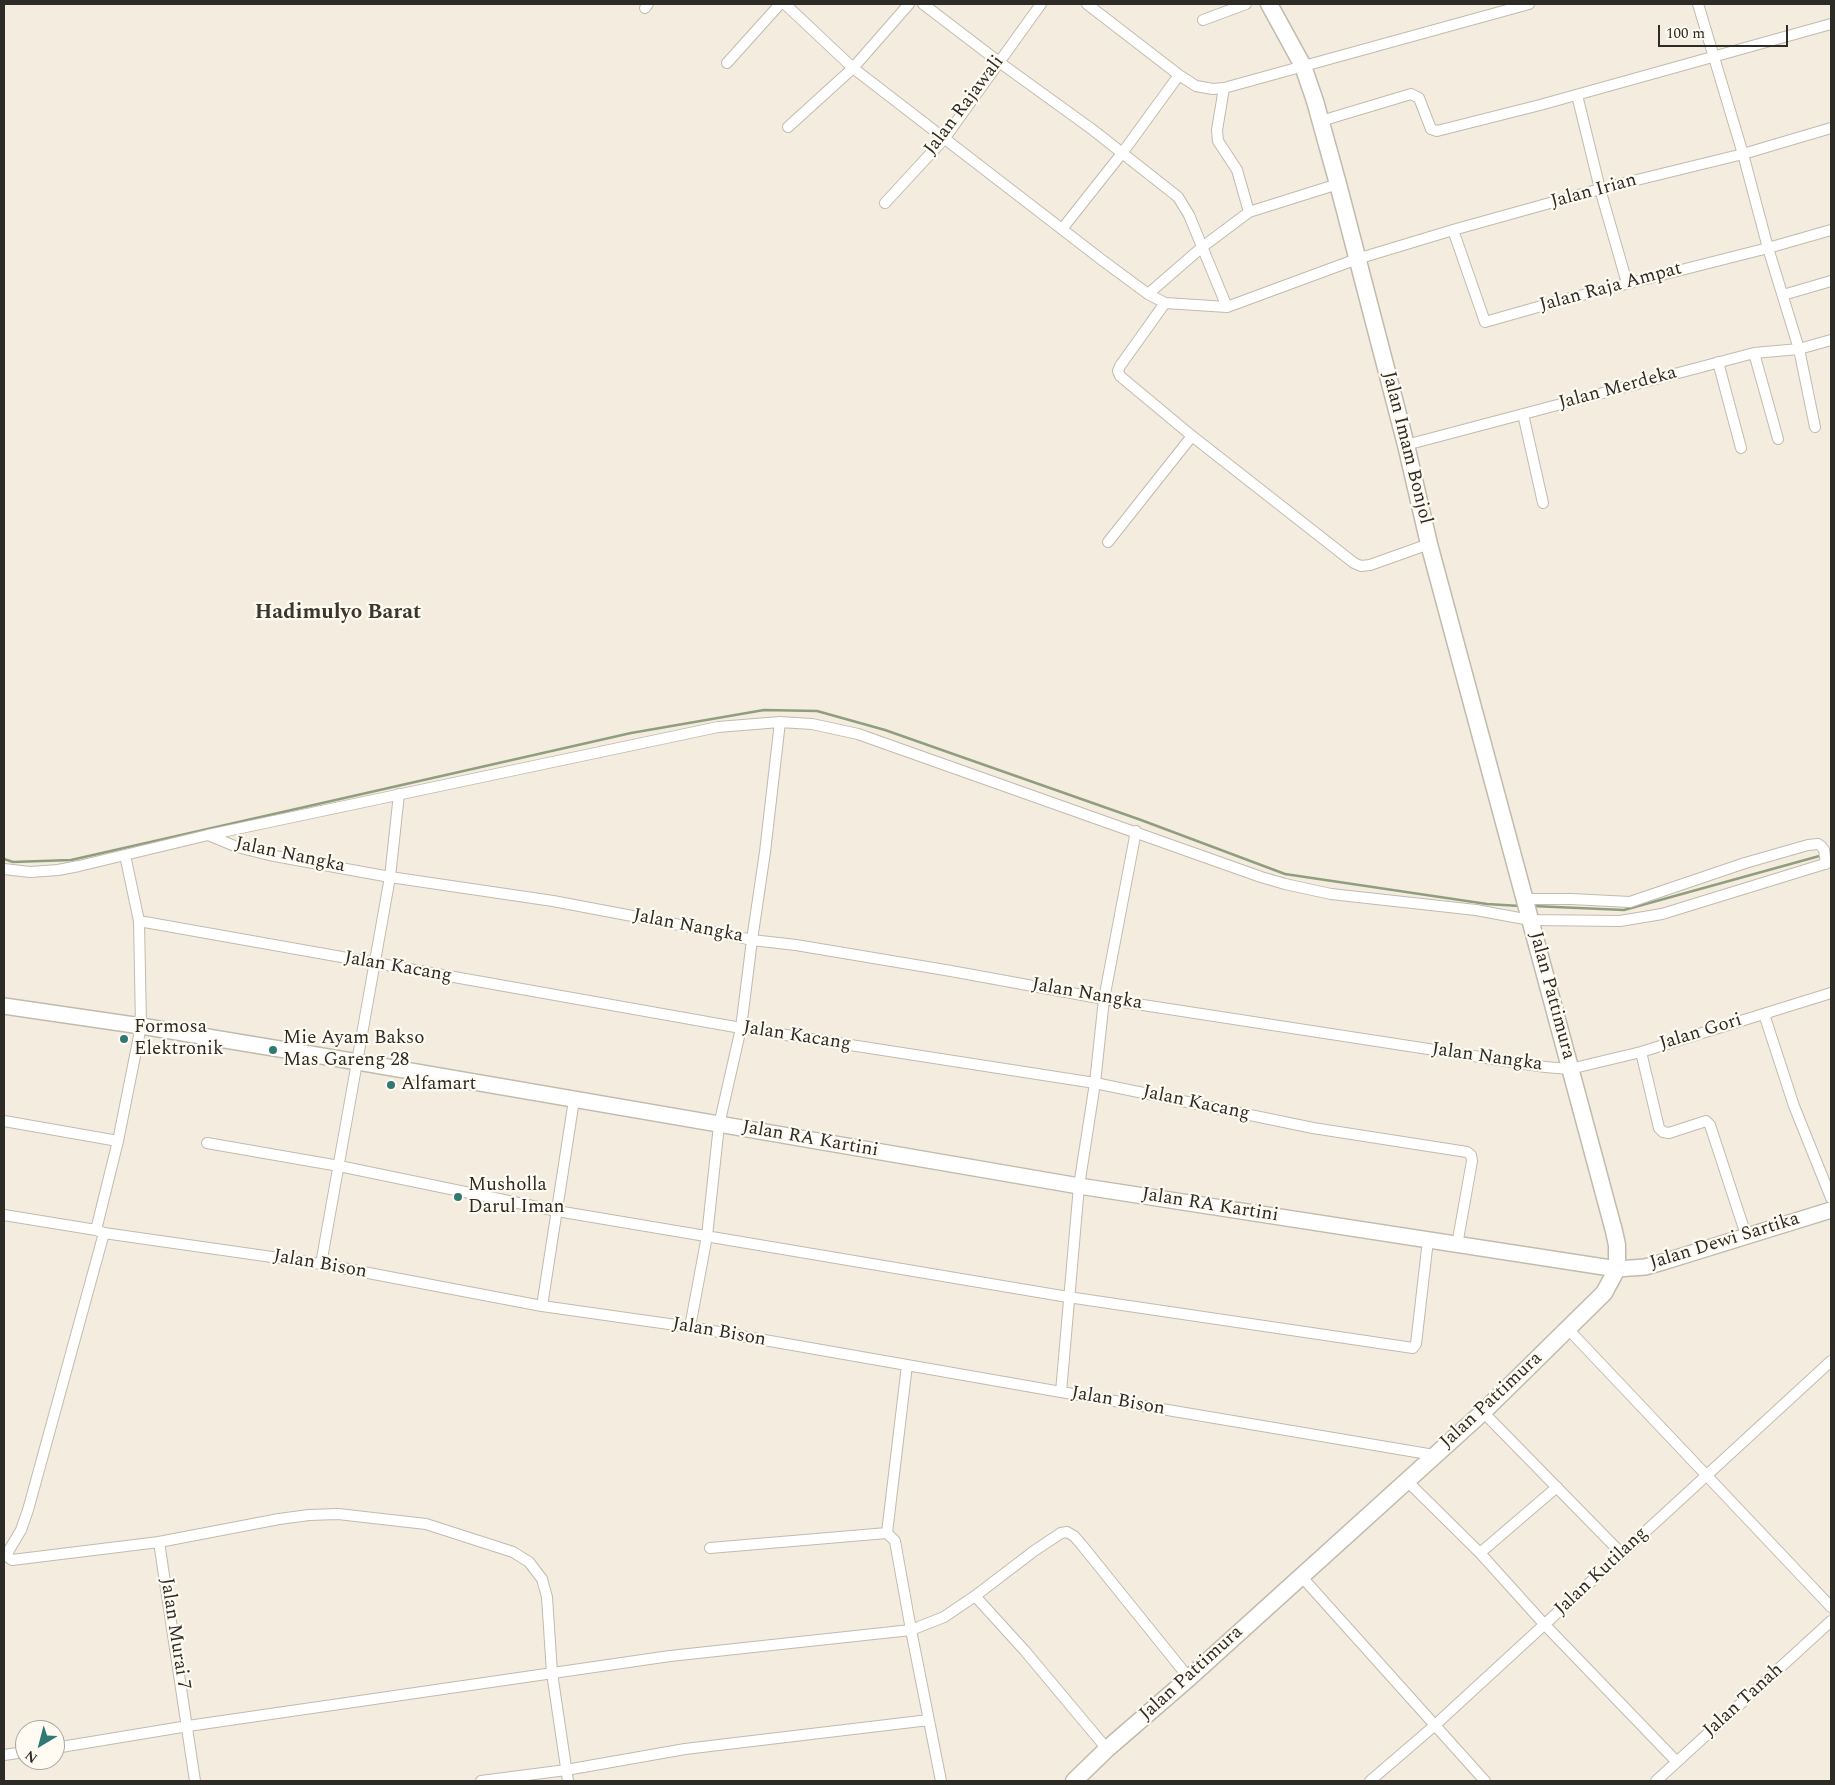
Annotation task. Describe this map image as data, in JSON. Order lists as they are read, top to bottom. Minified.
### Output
{"streets":{"main road":["Jalan Imam Bonjol","Jalan Pattimura","Jalan RA Kartini","Jalan Dewi Sartika"],"street":["Jalan Rajawali","Jalan Irian","Jalan Raja Ampat","Jalan Merdeka","Jalan Nangka","Jalan Kacang","Jalan Gori","Jalan Bison","Jalan Kutilang","Jalan Murai 7","Jalan Tanah"]},"crossings":[["Jalan Irian","Jalan Raja Ampat"],["Jalan Irian","Jalan Imam Bonjol"],["Jalan Merdeka","Jalan Imam Bonjol"],["Jalan Imam Bonjol","Jalan Pattimura"],["Jalan Nangka","Jalan Pattimura"],["Jalan Nangka","Jalan Gori"],["Jalan Kacang","Jalan RA Kartini"],["Jalan Pattimura","Jalan Gori"],["Jalan Pattimura","Jalan RA Kartini"],["Jalan Pattimura","Jalan Dewi Sartika"],["Jalan Pattimura","Jalan Bison"],["Jalan RA Kartini","Jalan Dewi Sartika"]],"districts":["Hadimulyo Barat"],"places":["Formosa Elektronik","Mie Ayam Bakso Mas Gareng 28","Alfamart","Musholla Darul Iman"],"scale_bar":"100 m","north":"bottom left"}
